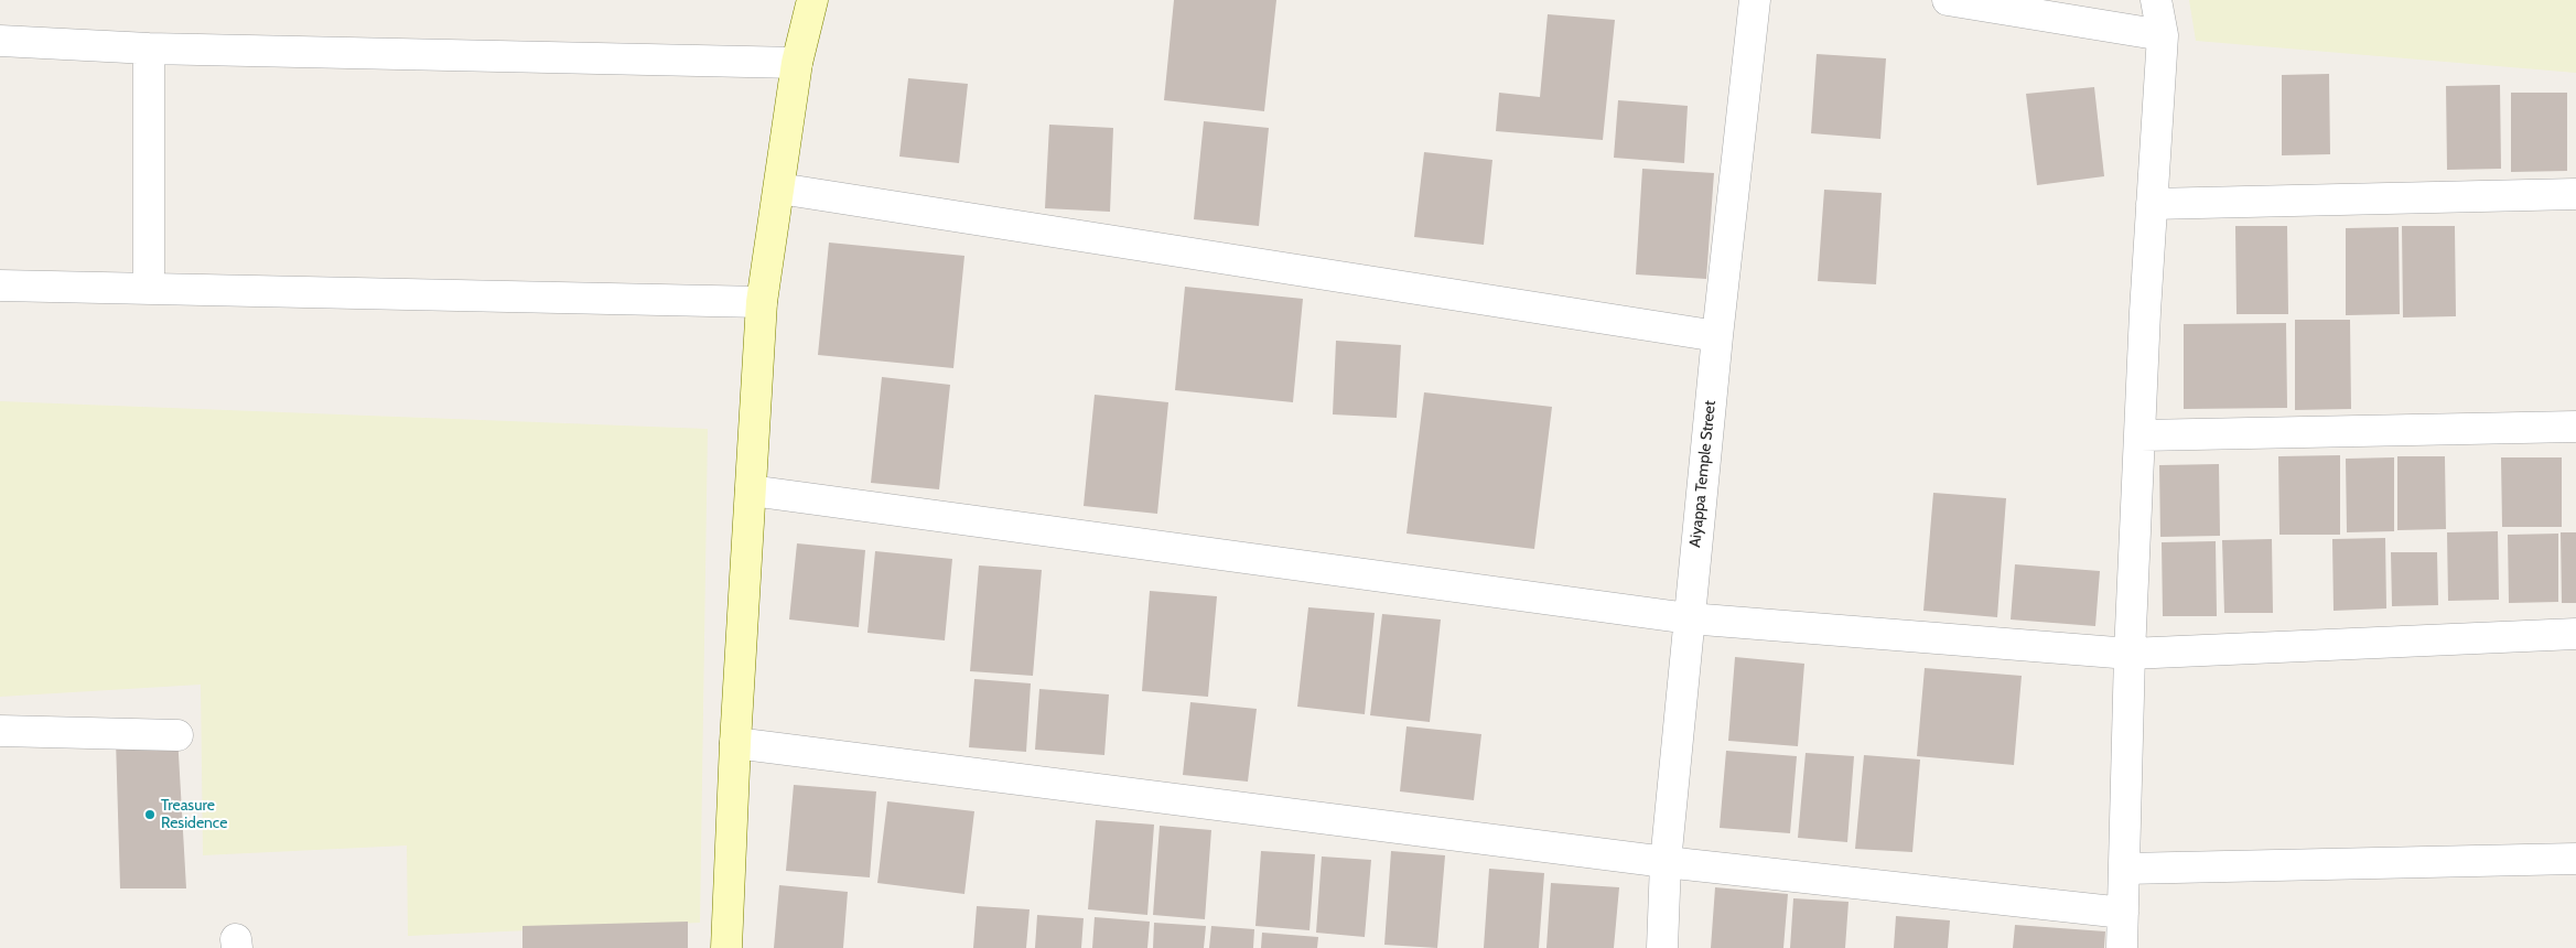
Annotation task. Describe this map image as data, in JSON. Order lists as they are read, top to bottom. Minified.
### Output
{"streets":{"street":["Aiyappa Temple Street"]},"places":["Treasure Residence"]}
